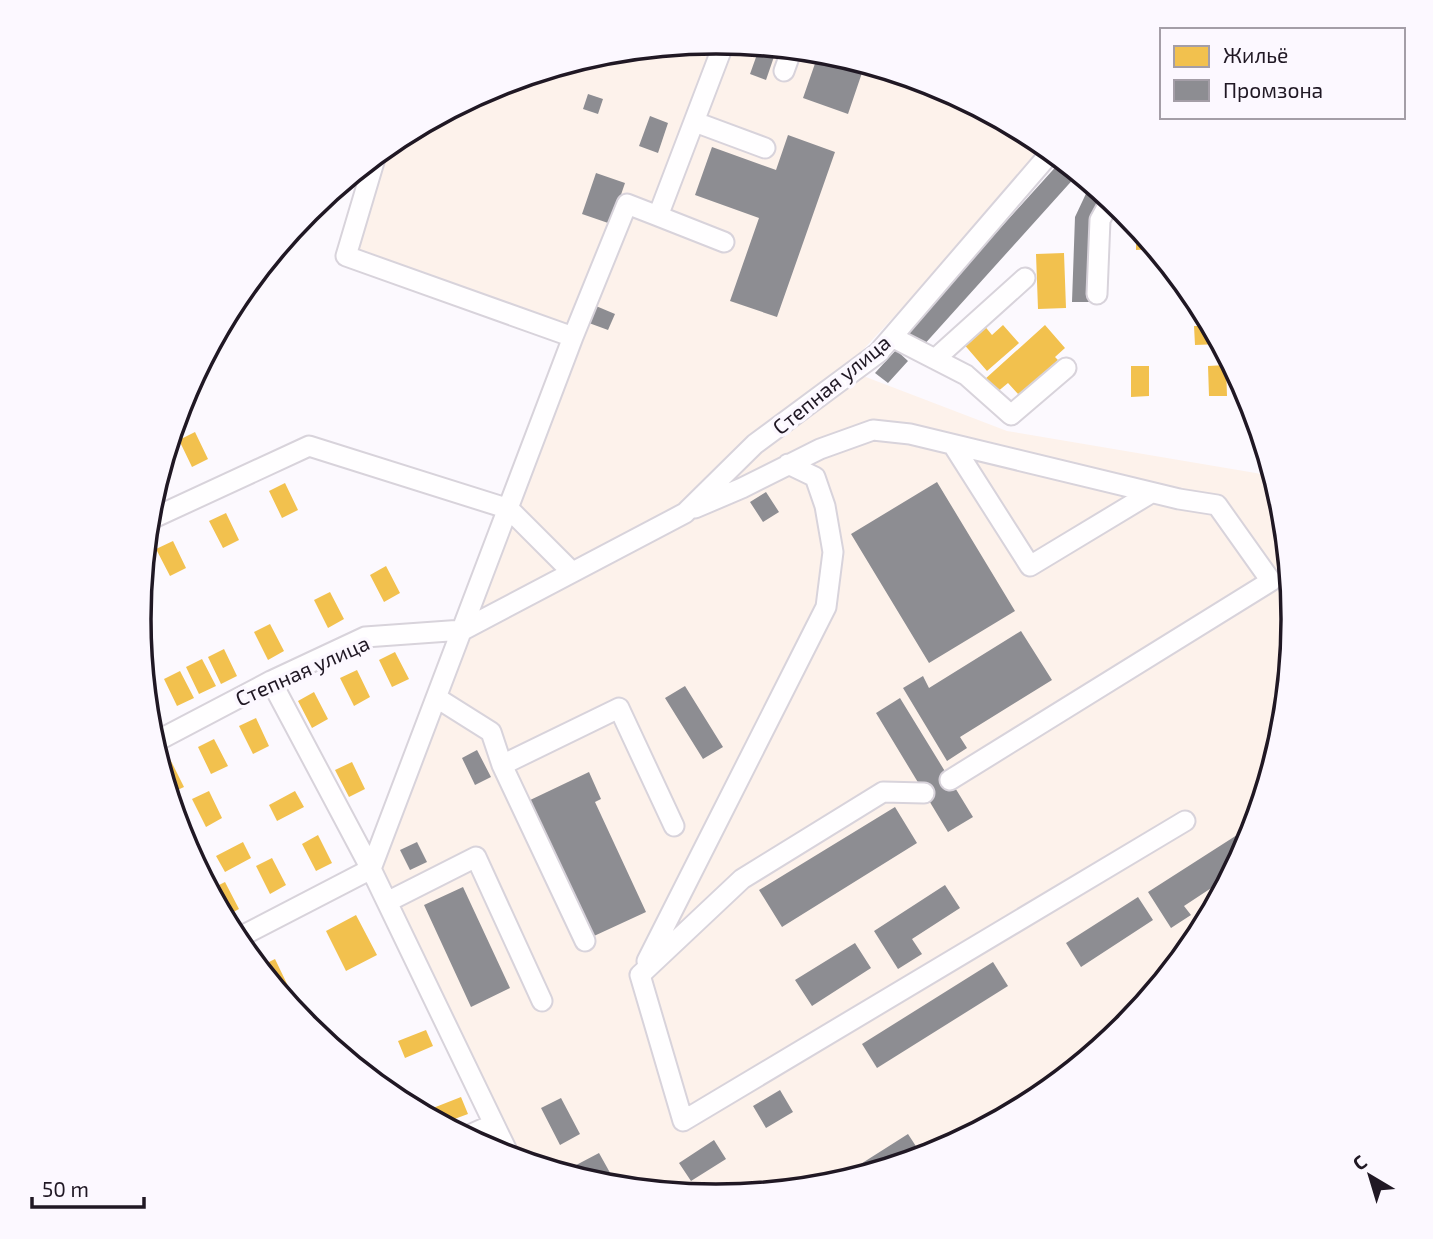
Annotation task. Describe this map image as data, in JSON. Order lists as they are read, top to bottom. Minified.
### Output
{"streets":{"street":["Степная улица"]},"legend":["Жильё","Промзона"],"scale_bar":"50 m","north":"top left"}
